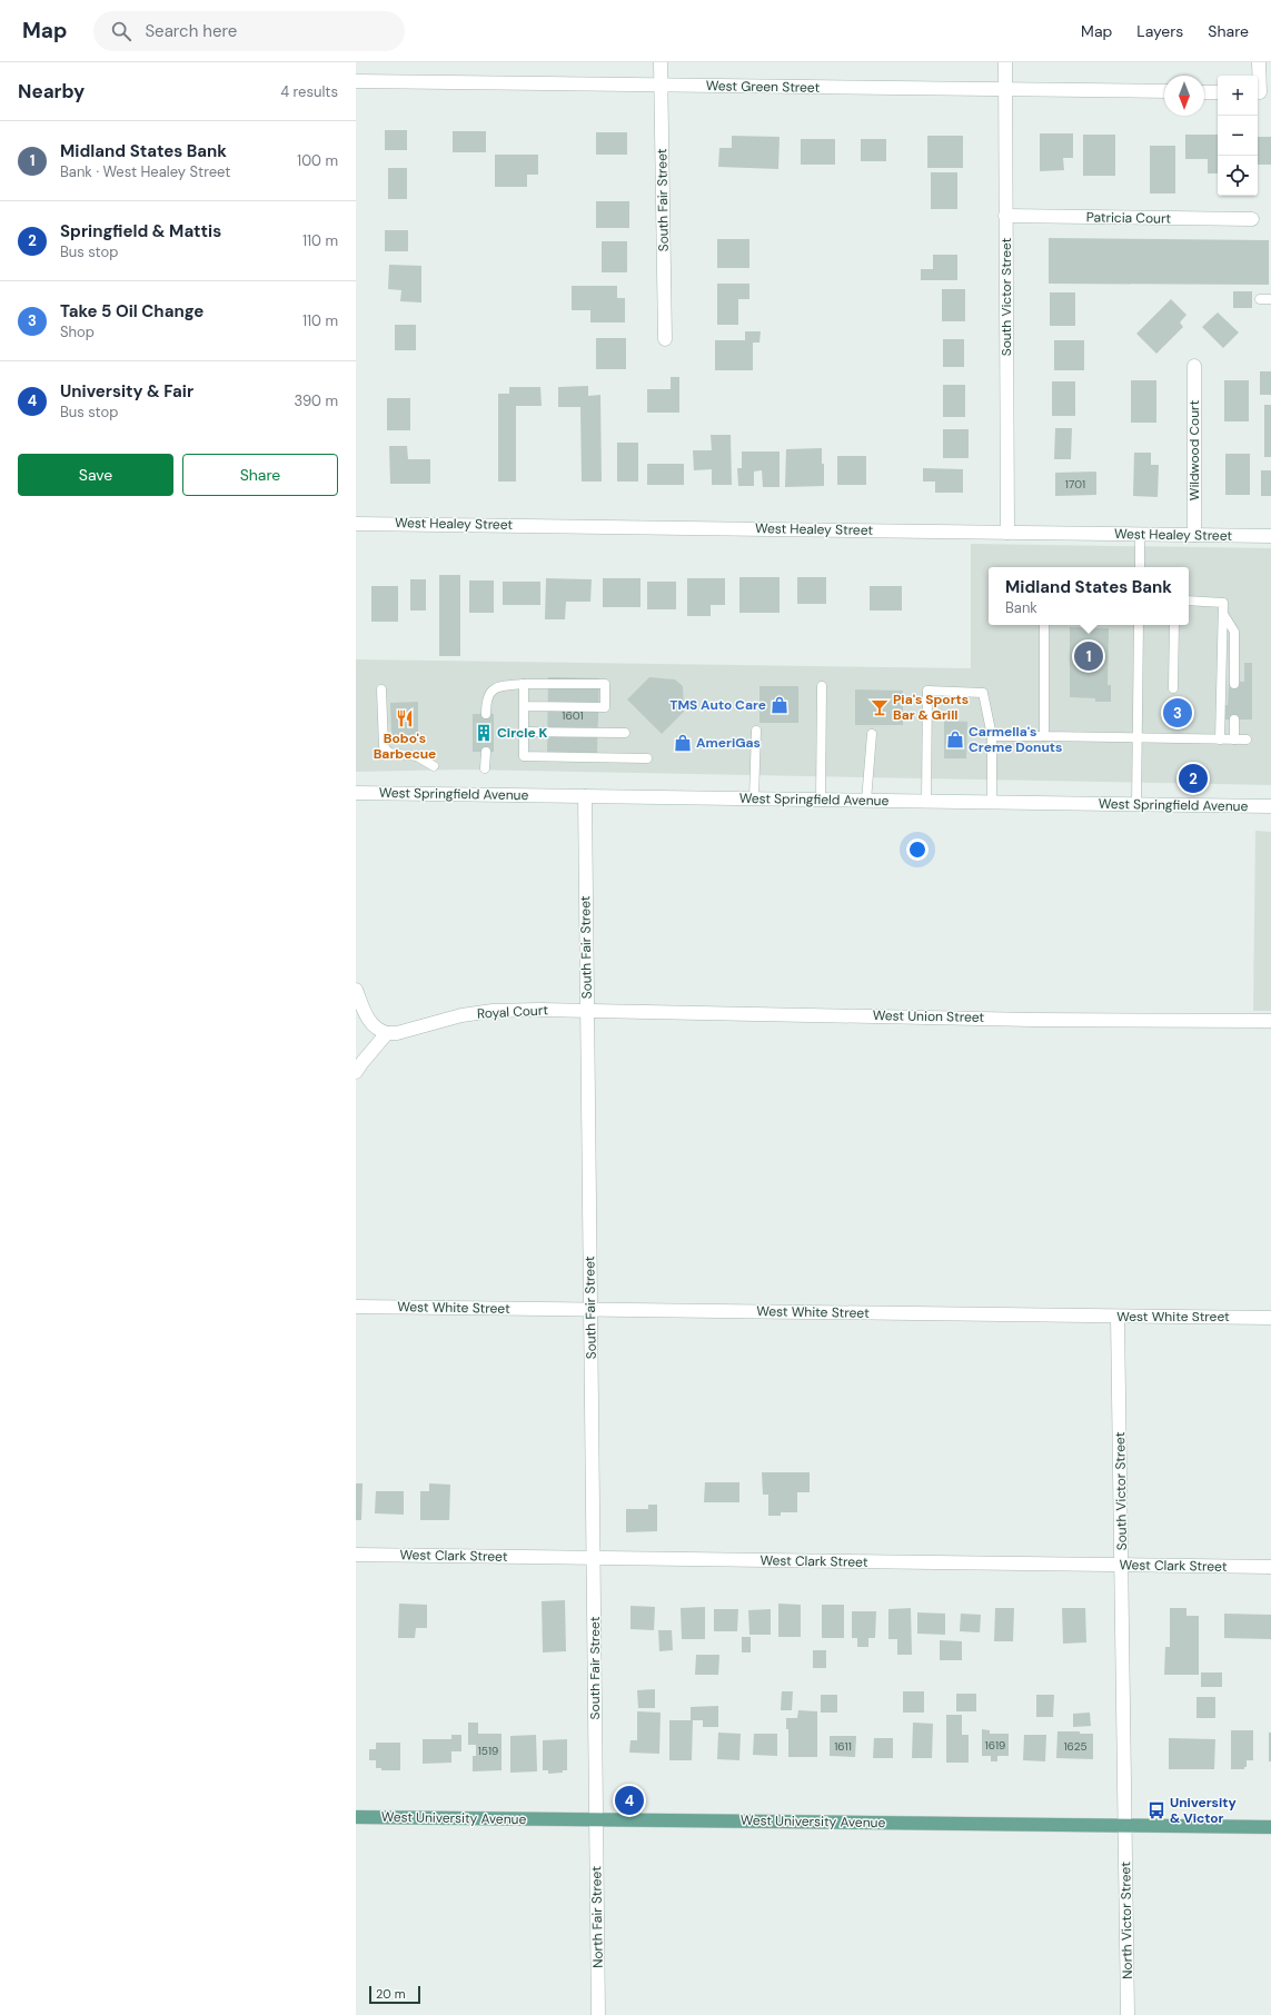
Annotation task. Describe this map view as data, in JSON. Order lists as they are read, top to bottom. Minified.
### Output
{"streets":{"main road":["West University Avenue"],"street":["West Green Street","South Fair Street","Patricia Court","South Victor Street","Wildwood Court","West Healey Street","West Springfield Avenue","Royal Court","West Union Street","West White Street","West Clark Street","North Fair Street","North Victor Street"]},"crossings":[["West Green Street","South Fair Street"],["West Green Street","South Victor Street"],["South Fair Street","West Springfield Avenue"],["South Fair Street","Royal Court"],["South Fair Street","West Union Street"],["South Fair Street","West White Street"],["South Fair Street","West Clark Street"],["South Fair Street","West University Avenue"],["South Fair Street","North Fair Street"],["Patricia Court","South Victor Street"],["South Victor Street","West Healey Street"],["South Victor Street","West White Street"],["South Victor Street","West Clark Street"],["South Victor Street","West University Avenue"],["South Victor Street","North Victor Street"],["Wildwood Court","West Healey Street"],["Royal Court","West Union Street"],["West University Avenue","North Fair Street"],["West University Avenue","North Victor Street"]],"places":{"shop":["TMS Auto Care","Carmella's Creme Donuts","AmeriGas"],"bar":["Pia's Sports Bar & Grill"],"restaurant":["Bobo's Barbecue"],"building":["Circle K"],"bus stop":["University & Victor"]},"house_numbers":["1701","1601","1619","1611","1625","1519"],"scale_bar":"20 m","north":"bottom","page":{"header":"Map","search":"Search here","nav":["Map","Layers","Share"],"heading":["Nearby","4 results"],"map_buttons":["+","−"],"list":[{"mark":"1","name":"Midland States Bank","note":"Bank · West Healey Street","value":"100 m"},{"mark":"2","name":"Springfield & Mattis","note":"Bus stop","value":"110 m"},{"mark":"3","name":"Take 5 Oil Change","note":"Shop","value":"110 m"},{"mark":"4","name":"University & Fair","note":"Bus stop","value":"390 m"}],"buttons":["Save","Share"],"popup":["Midland States Bank","Bank"],"pins":["1","3","2","4"],"scale":"20 m"}}
